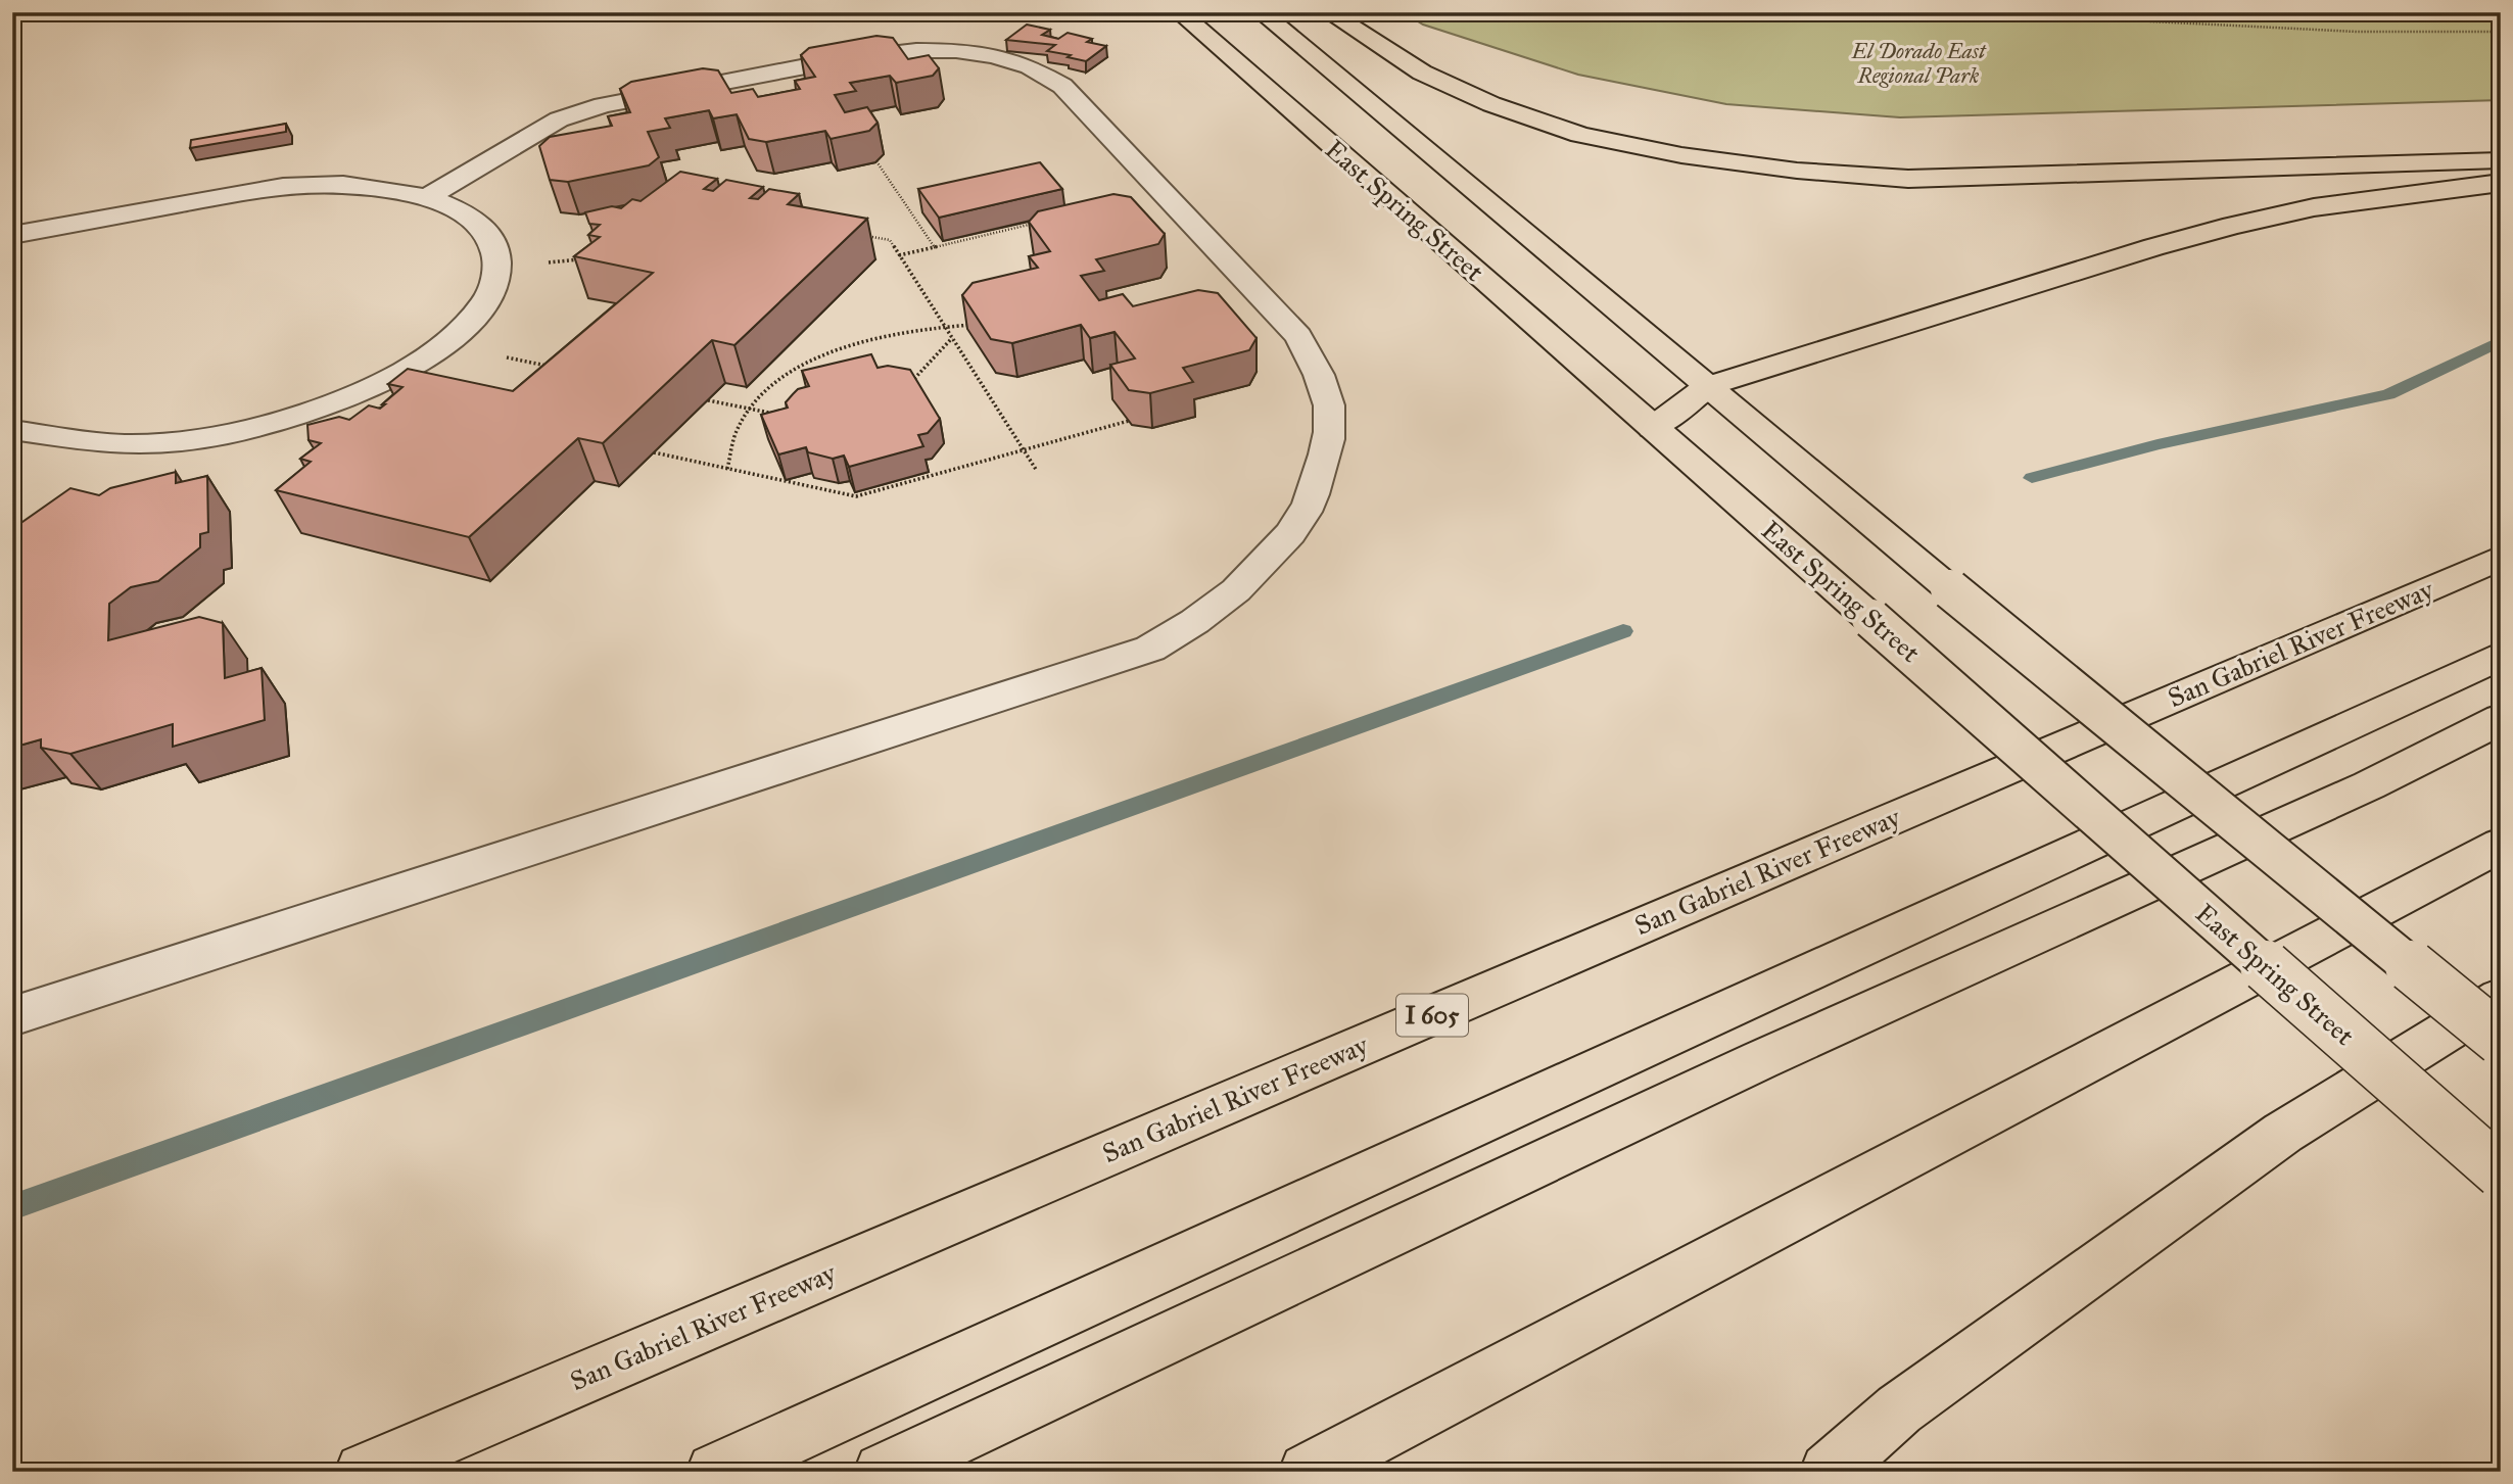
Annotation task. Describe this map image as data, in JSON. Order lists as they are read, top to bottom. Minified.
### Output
{"streets":{"main road":["East Spring Street","San Gabriel River Freeway","I 605"]},"parks":["El Dorado East Regional Park"]}
